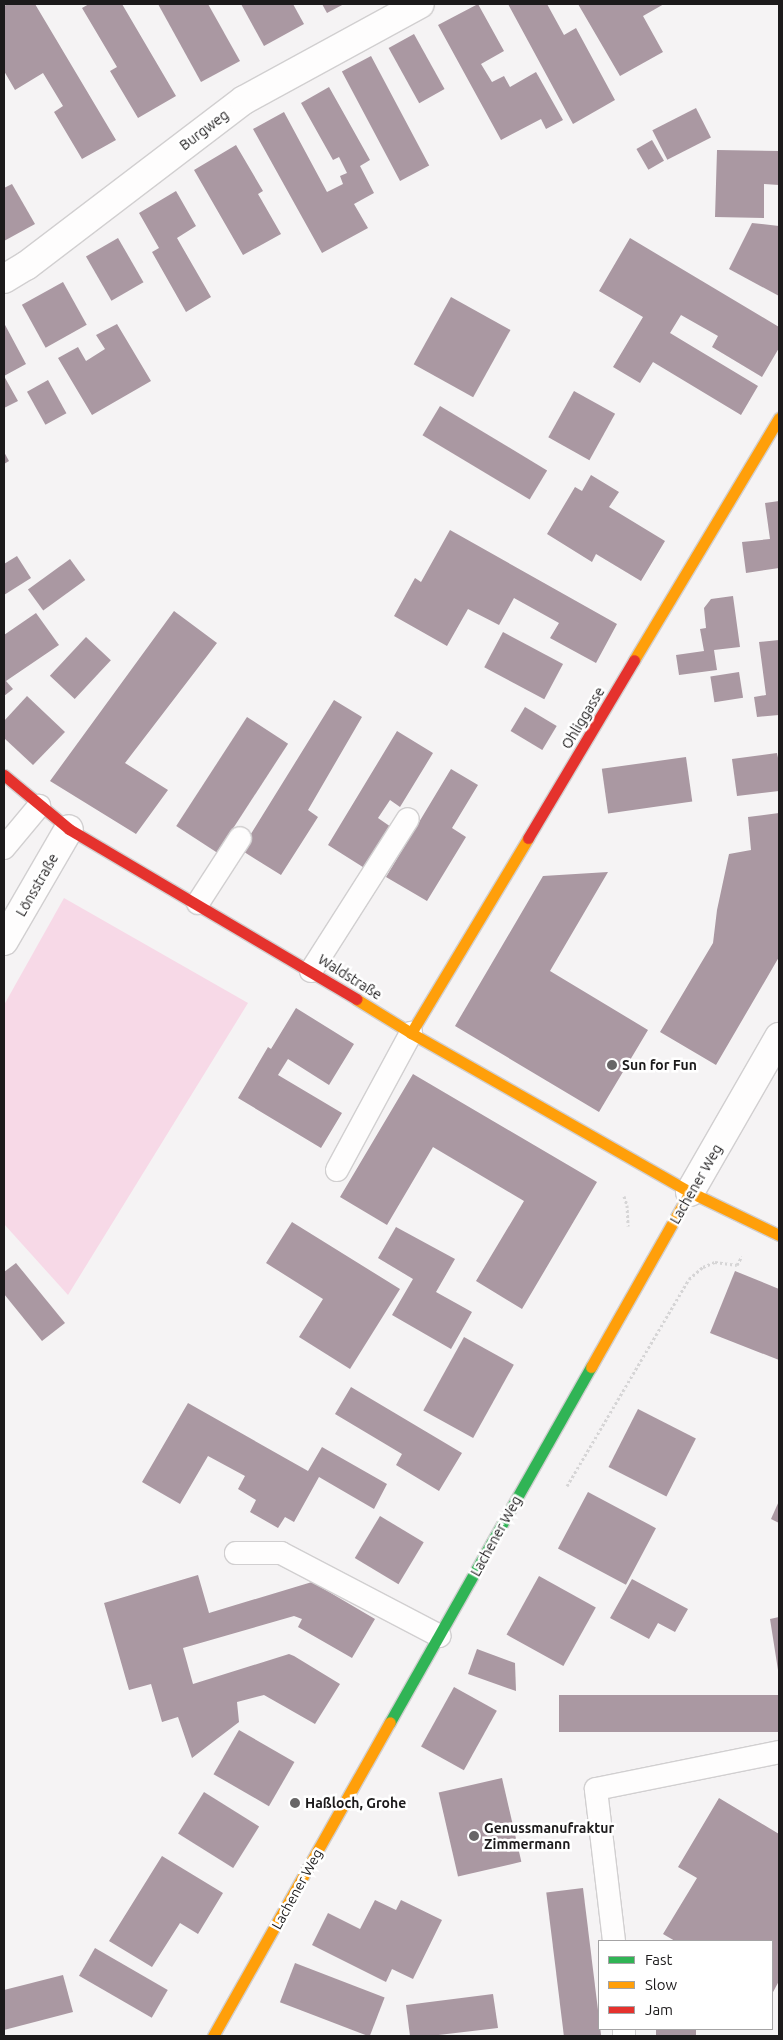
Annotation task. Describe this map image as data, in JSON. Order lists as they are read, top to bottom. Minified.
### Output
{"streets":{"main road":["Ohliggasse","Waldstraße","Lachener Weg"],"street":["Burgweg","Lönsstraße"]},"crossings":[["Ohliggasse","Waldstraße"],["Lönsstraße","Waldstraße"],["Waldstraße","Lachener Weg"]],"places":["Sun for Fun","Haßloch, Grohe","Genussmanufraktur Zimmermann"],"legend":["Fast","Slow","Jam"]}
